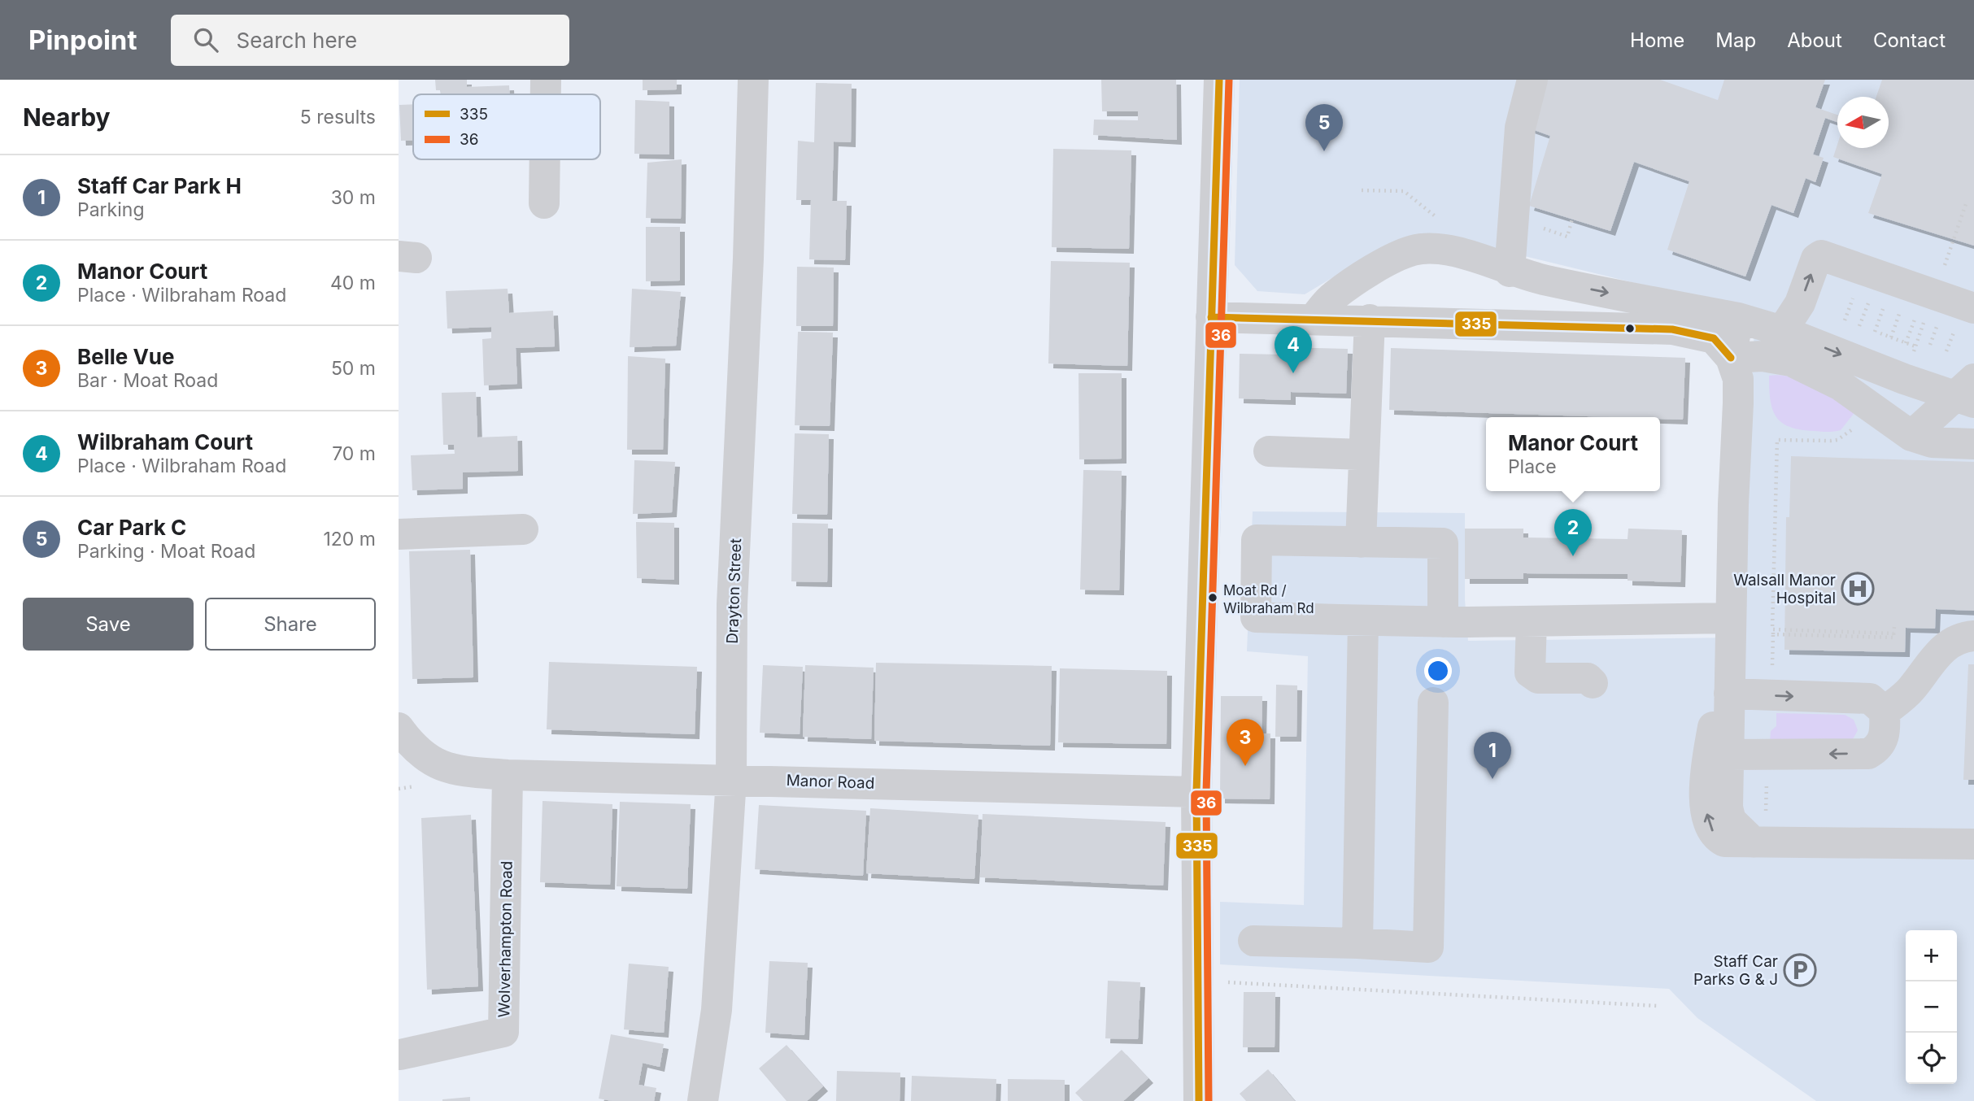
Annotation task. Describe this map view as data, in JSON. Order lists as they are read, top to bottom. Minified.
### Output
{"streets":{"street":["Drayton Street","Manor Road","Wolverhampton Road"]},"crossings":[["Drayton Street","Manor Road"],["Manor Road","Wolverhampton Road"]],"places":{"hospital":["Walsall Manor Hospital"],"other":["Moat Rd / Wilbraham Rd"],"parking":["Staff Car Parks G & J"]},"lines":["transit line 335","transit line 36"],"legend":["335","36"],"north":"left","page":{"header":"Pinpoint","search":"Search here","nav":["Home","Map","About","Contact"],"heading":["Nearby","5 results"],"pins":["5","4","2","3","1"],"list":[{"mark":"1","name":"Staff Car Park H","note":"Parking","value":"30 m"},{"mark":"2","name":"Manor Court","note":"Place · Wilbraham Road","value":"40 m"},{"mark":"3","name":"Belle Vue","note":"Bar · Moat Road","value":"50 m"},{"mark":"4","name":"Wilbraham Court","note":"Place · Wilbraham Road","value":"70 m"},{"mark":"5","name":"Car Park C","note":"Parking · Moat Road","value":"120 m"}],"popup":["Manor Court","Place"],"buttons":["Save","Share"],"map_buttons":["+","−"]}}
